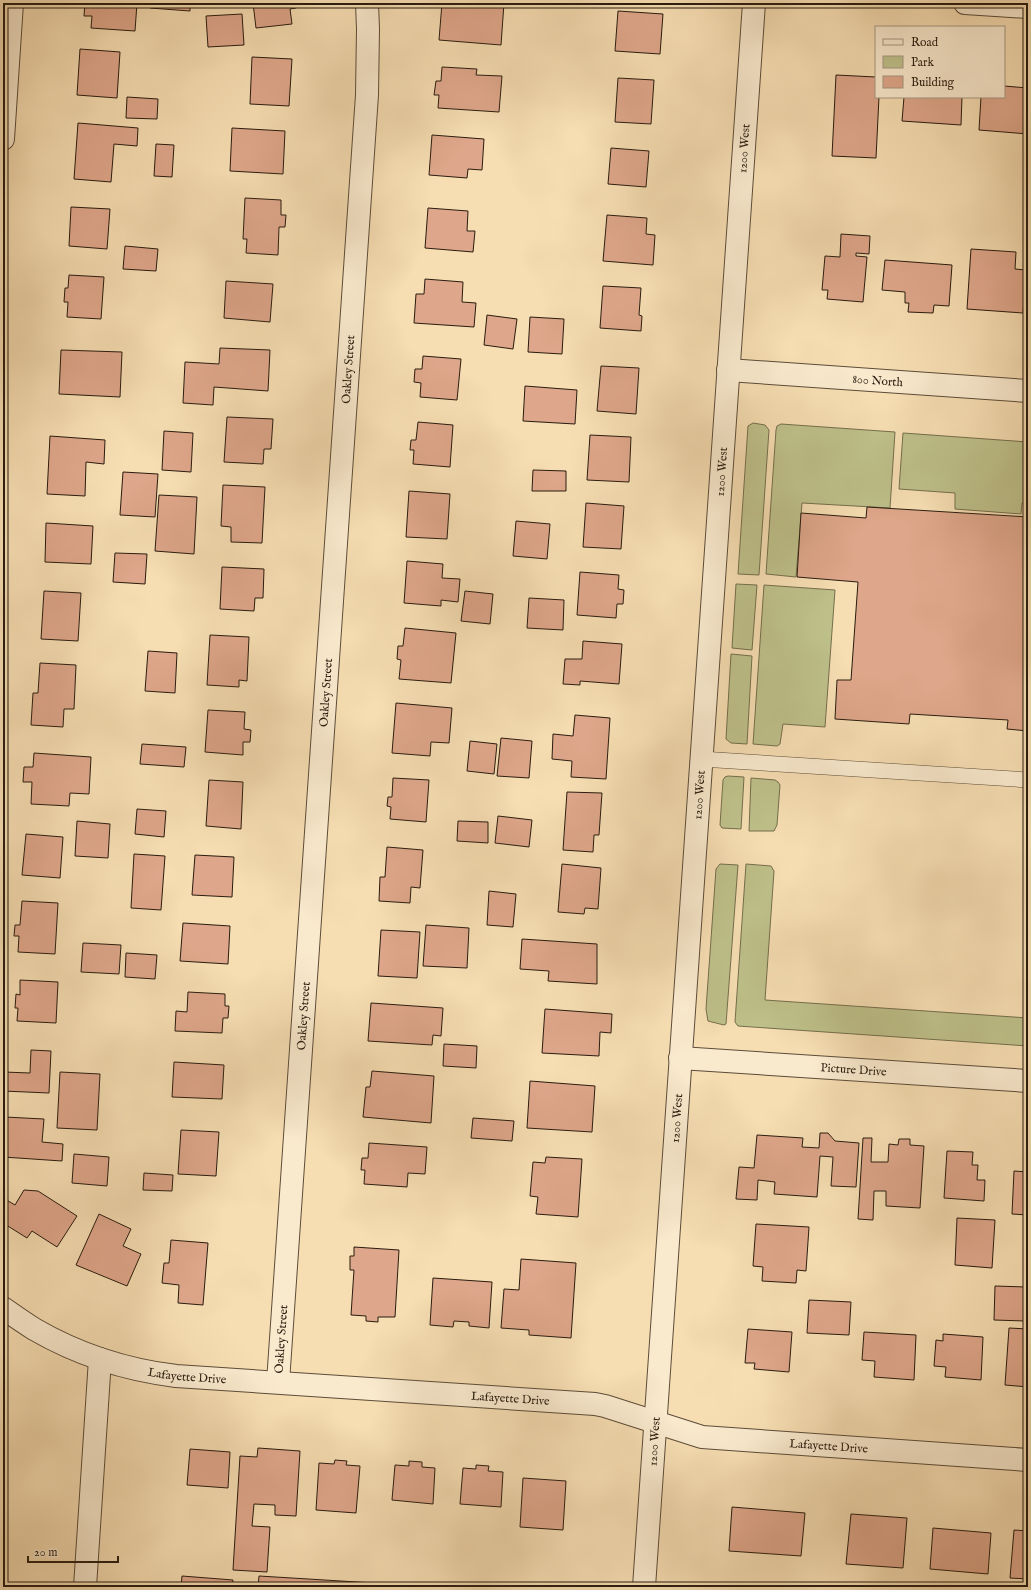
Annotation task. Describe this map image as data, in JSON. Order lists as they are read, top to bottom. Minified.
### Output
{"streets":{"street":["1200 West","Oakley Street","800 North","Picture Drive","Lafayette Drive"]},"crossings":[["1200 West","800 North"],["1200 West","Picture Drive"],["1200 West","Lafayette Drive"],["Oakley Street","Lafayette Drive"]],"legend":["Road","Park","Building"],"scale_bar":"20 m"}
